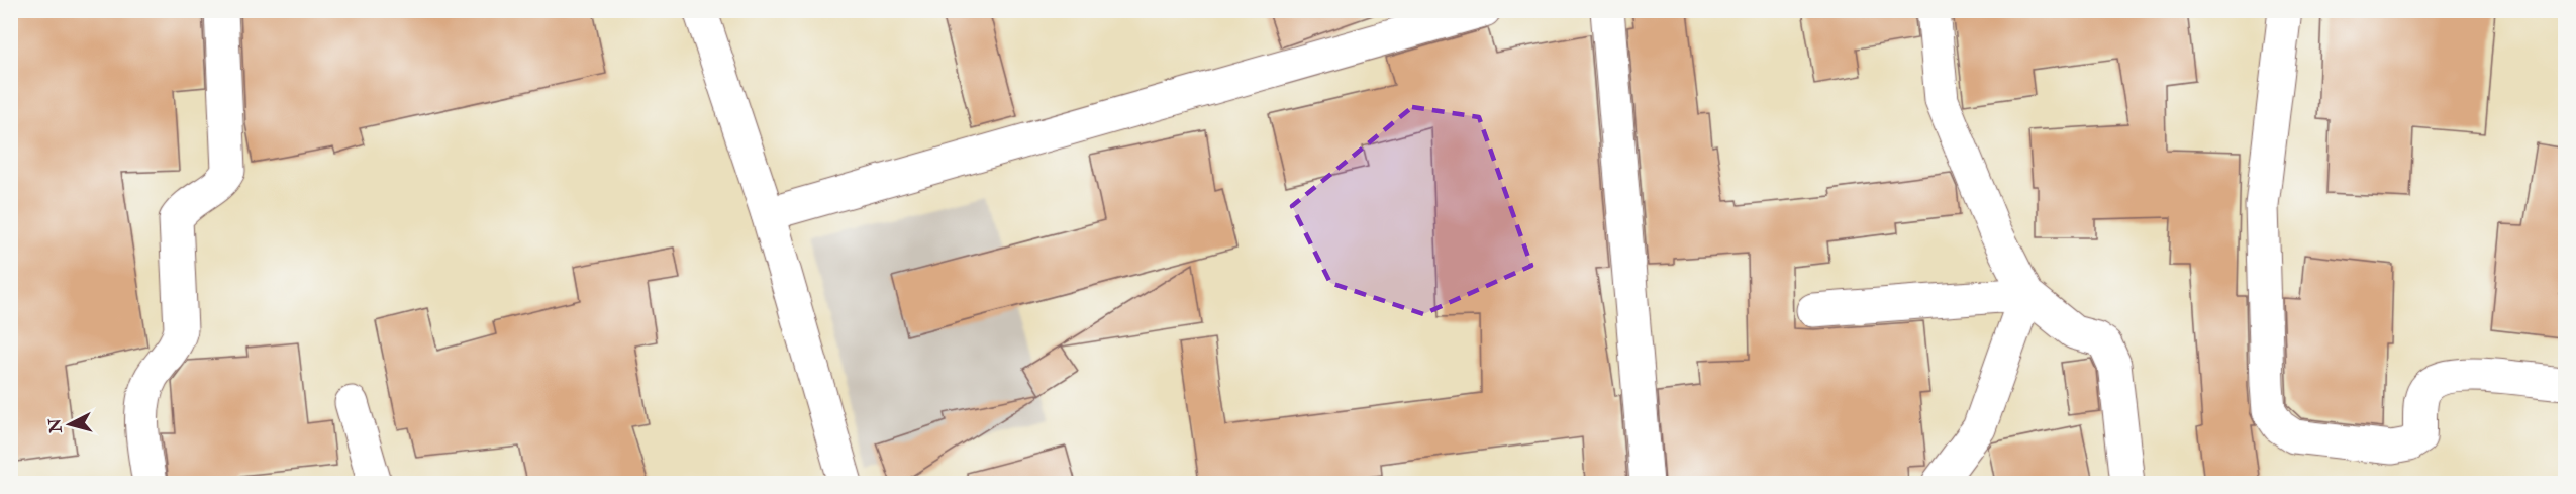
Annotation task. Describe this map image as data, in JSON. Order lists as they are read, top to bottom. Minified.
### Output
{"north":"left"}
